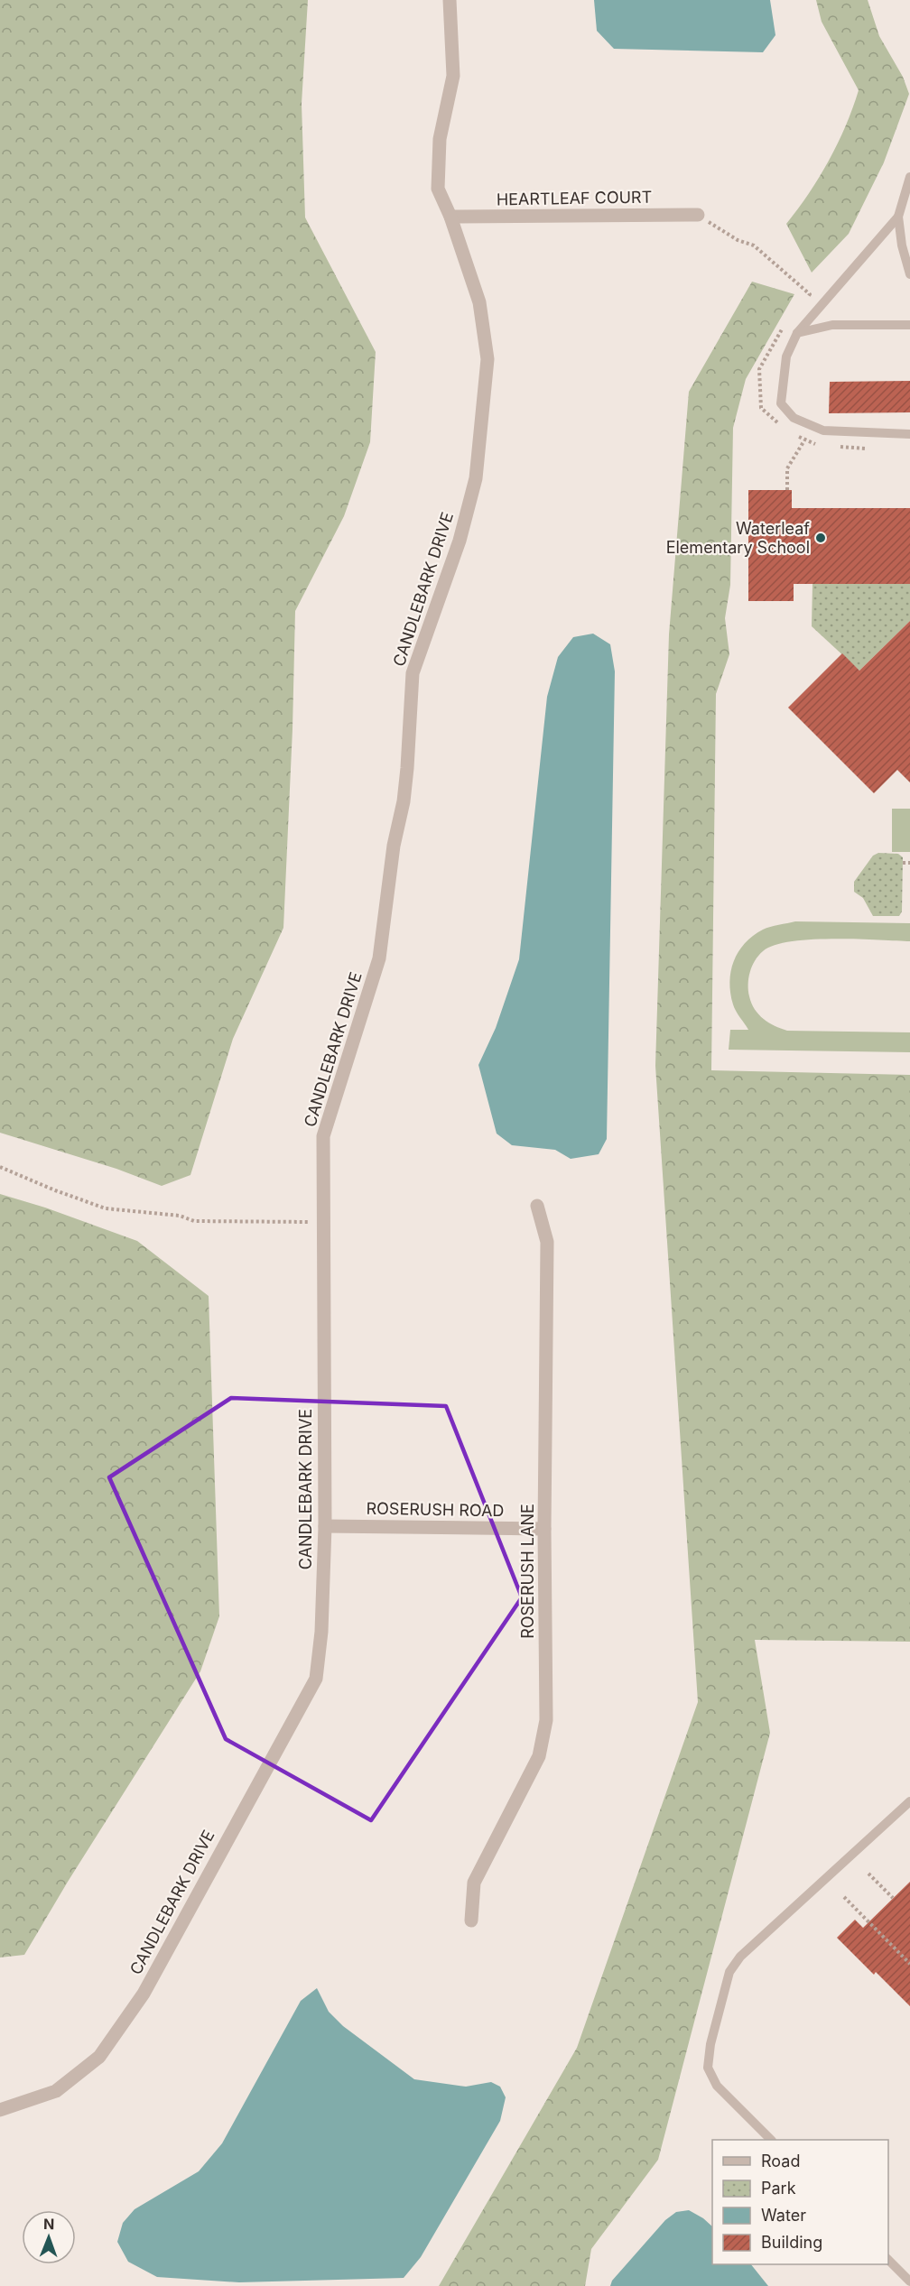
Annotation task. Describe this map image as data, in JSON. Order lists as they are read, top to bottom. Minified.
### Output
{"streets":{"street":["HEARTLEAF COURT","CANDLEBARK DRIVE","ROSERUSH ROAD","ROSERUSH LANE"]},"crossings":[["HEARTLEAF COURT","CANDLEBARK DRIVE"],["CANDLEBARK DRIVE","ROSERUSH ROAD"],["ROSERUSH ROAD","ROSERUSH LANE"]],"places":["Waterleaf Elementary School"],"legend":["Road","Park","Water","Building"],"north":"top"}
